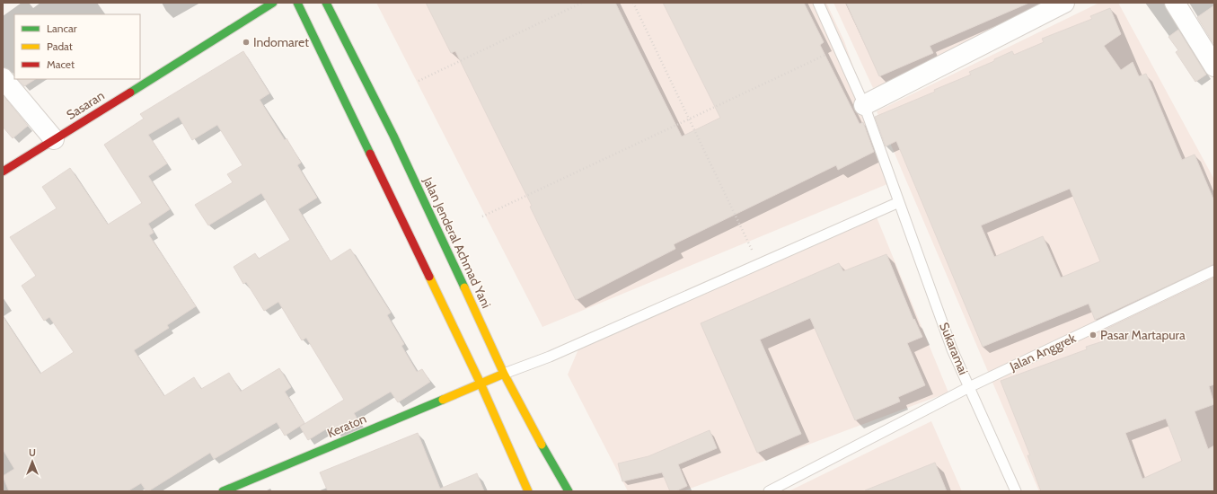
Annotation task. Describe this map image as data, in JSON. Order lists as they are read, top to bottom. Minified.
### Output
{"streets":{"main road":["Sasaran","Jalan Jenderal Achmad Yani","Keraton"],"lane":["Sukaramai","Jalan Anggrek"]},"crossings":[["Jalan Jenderal Achmad Yani","Keraton"],["Sukaramai","Jalan Anggrek"]],"places":["Indomaret","Pasar Martapura"],"legend":["Lancar","Padat","Macet"],"north":"top"}
